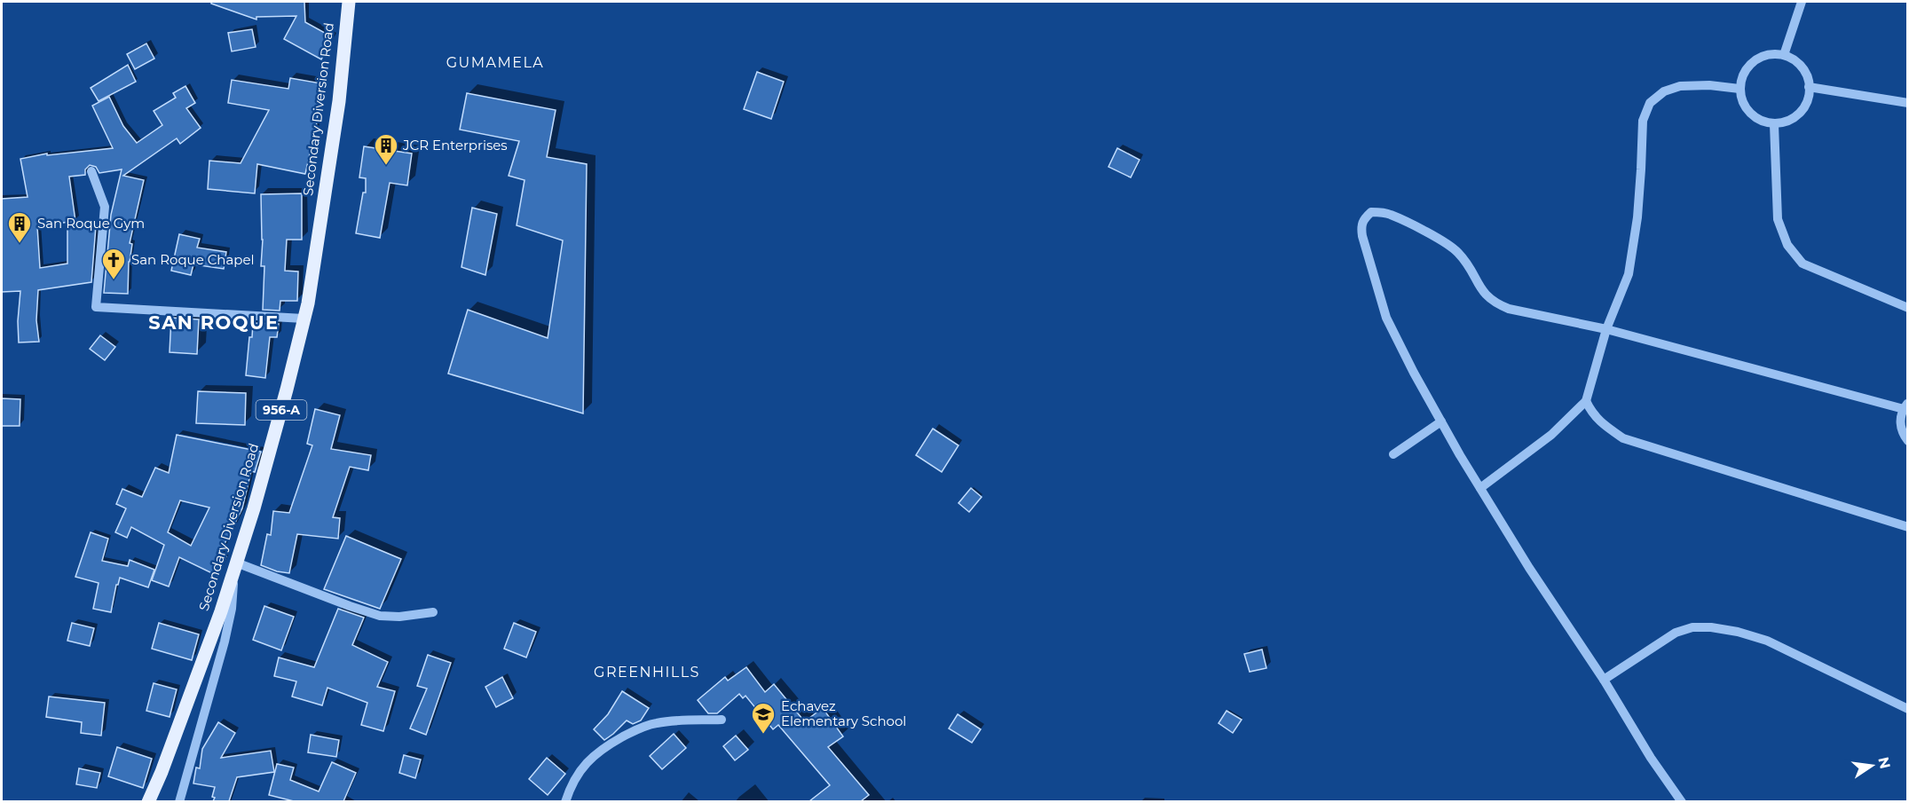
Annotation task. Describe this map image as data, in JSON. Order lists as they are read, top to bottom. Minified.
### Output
{"streets":{"main road":["Secondary Diversion Road","956-A"]},"districts":["GUMAMELA","SAN ROQUE","GREENHILLS"],"places":{"building":["JCR Enterprises","San Roque Gym"],"church":["San Roque Chapel"],"school or university":["Echavez Elementary School"]},"north":"right"}
